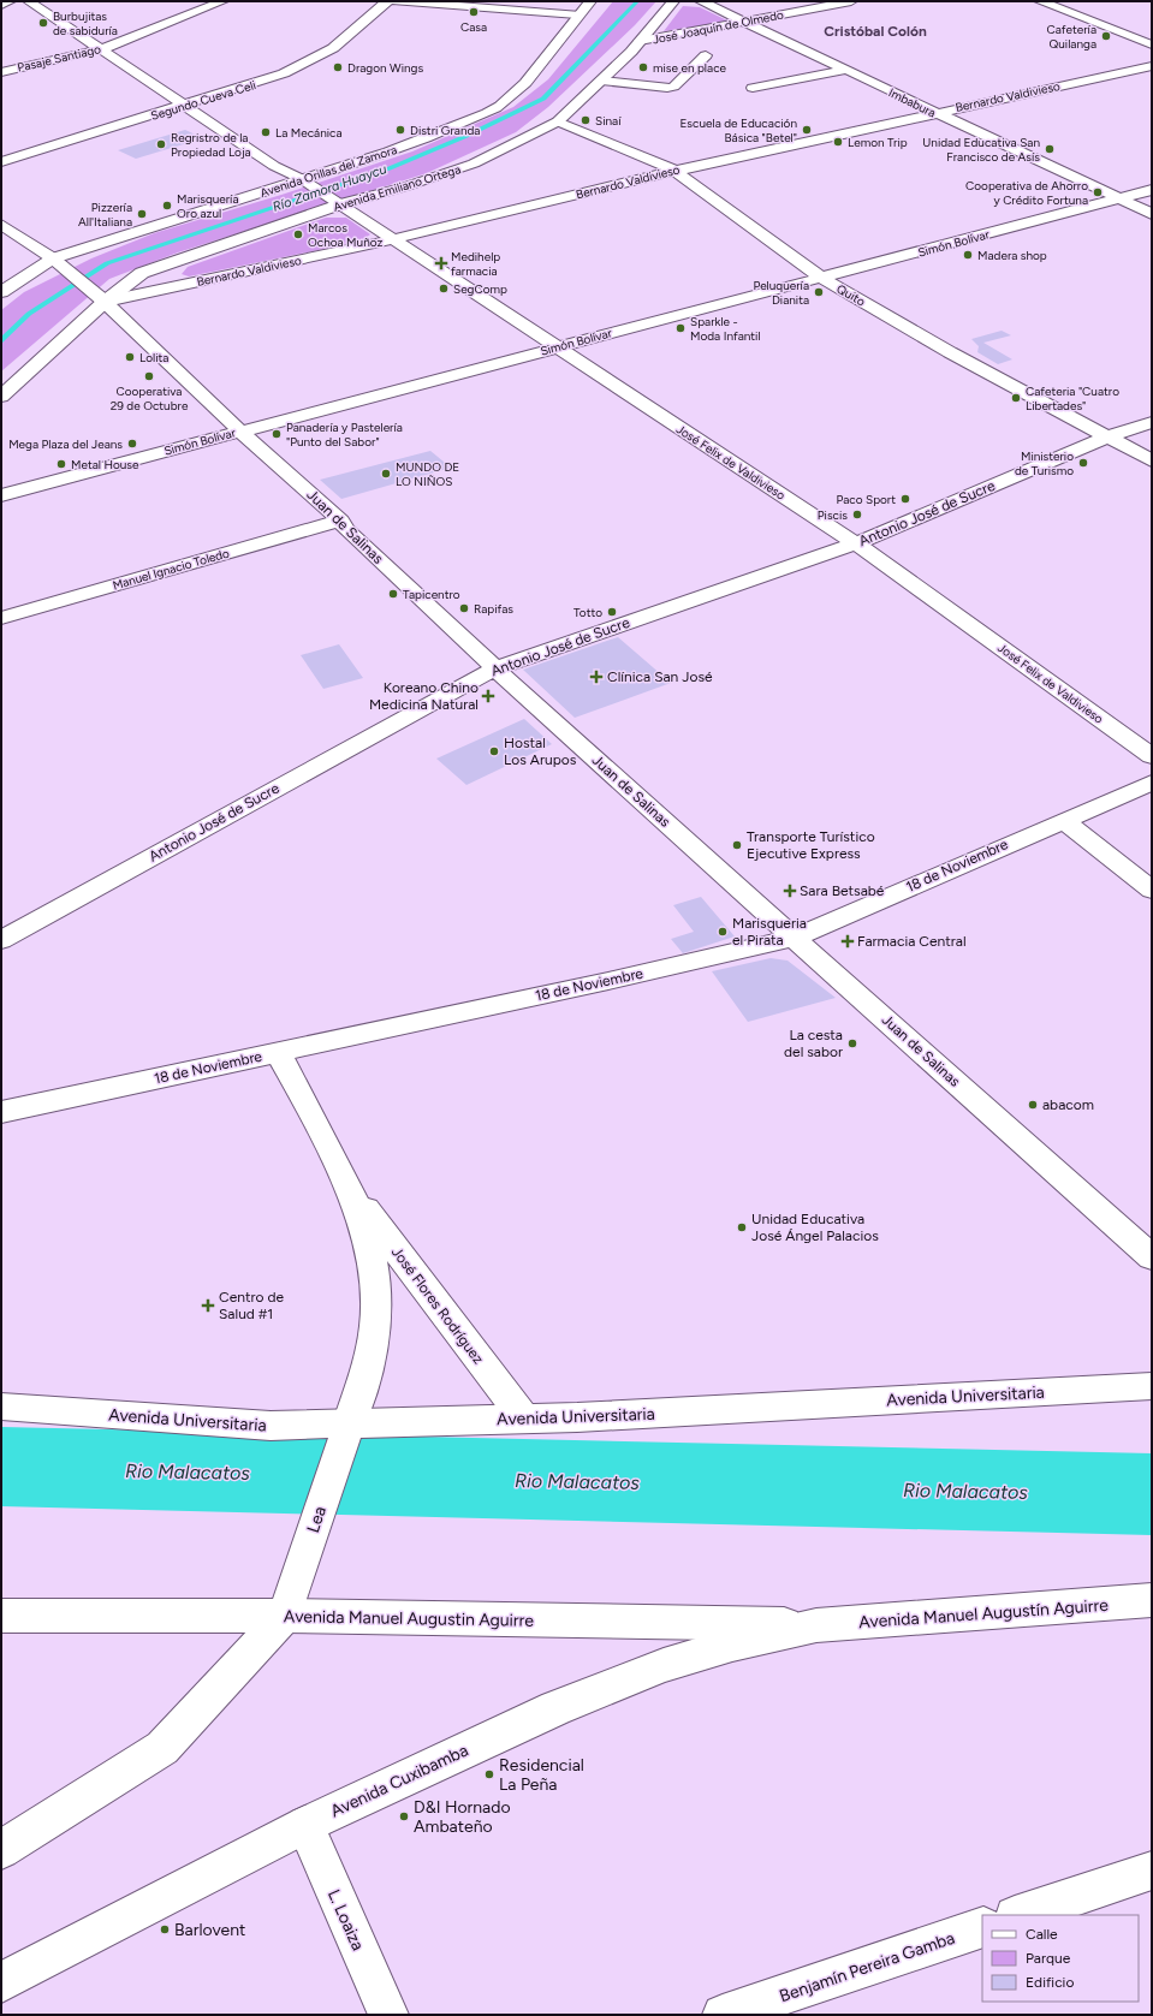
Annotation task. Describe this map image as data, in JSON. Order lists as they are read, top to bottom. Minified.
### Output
{"streets":{"street":["José Joaquín de Olmedo","Pasaje Santiago","Bernardo Valdivieso","Segundo Cueva Celi","Imbabura","Avenida Orillas del Zamora","Avenida Emiliano Ortega","Simón Bolívar","Quito","José Felix de Valdivieso","Antonio José de Sucre","Juan de Salinas","Manuel Ignacio Toledo","18 de Noviembre","José Flores Rodríguez","Avenida Universitaria","Lea","Avenida Manuel Augustín Aguirre","Avenida Manuel Augustin Aguirre","Avenida Cuxibamba","L. Loaiza","Benjamín Pereira Gamba"]},"crossings":[["José Joaquín de Olmedo","Imbabura"],["José Joaquín de Olmedo","Avenida Emiliano Ortega"],["Bernardo Valdivieso","Imbabura"],["Bernardo Valdivieso","Avenida Emiliano Ortega"],["Bernardo Valdivieso","Quito"],["Bernardo Valdivieso","José Felix de Valdivieso"],["Bernardo Valdivieso","Juan de Salinas"],["Segundo Cueva Celi","José Felix de Valdivieso"],["Imbabura","Simón Bolívar"],["Avenida Orillas del Zamora","José Felix de Valdivieso"],["Avenida Orillas del Zamora","Juan de Salinas"],["Avenida Emiliano Ortega","Quito"],["Avenida Emiliano Ortega","José Felix de Valdivieso"],["Avenida Emiliano Ortega","Juan de Salinas"],["Simón Bolívar","Quito"],["Simón Bolívar","José Felix de Valdivieso"],["Simón Bolívar","Juan de Salinas"],["Quito","Antonio José de Sucre"],["José Felix de Valdivieso","Antonio José de Sucre"],["Antonio José de Sucre","Juan de Salinas"],["Juan de Salinas","Manuel Ignacio Toledo"],["Juan de Salinas","18 de Noviembre"],["18 de Noviembre","José Flores Rodríguez"],["José Flores Rodríguez","Avenida Universitaria"],["José Flores Rodríguez","Lea"],["Avenida Universitaria","Lea"],["Lea","Avenida Manuel Augustin Aguirre"],["Avenida Manuel Augustín Aguirre","Avenida Manuel Augustin Aguirre"],["Avenida Manuel Augustín Aguirre","Avenida Cuxibamba"],["Avenida Manuel Augustin Aguirre","Avenida Cuxibamba"],["Avenida Cuxibamba","L. Loaiza"]],"districts":["Cristóbal Colón"],"water":["Río Zamora Huaycu","Rio Malacatos"],"places":{"other":["Casa","Burbujitas de sabiduría","Cafetería Quilanga","Dragon Wings","mise en place","Sinaí","Distri Granda","Escuela de Educación Básica \"Betel\"","La Mecánica","Lemon Trip","Regristro de la Propiedad Loja","Unidad Educativa San Francisco de Asís","Cooperativa de Ahorro y Crédito Fortuna","Marisquería Oro azul","Pizzería All'Italiana","Marcos Ochoa Muñoz","Madera shop","SegComp","Peluquería Dianita","Sparkle - Moda Infantil","Lolita","Cooperativa 29 de Octubre","Cafeteria \"Cuatro Libertades\"","Panadería y Pastelería \"Punto del Sabor\"","Mega Plaza del Jeans","Ministerio de Turismo","Metal House","MUNDO DE LO NIÑOS","Paco Sport","Piscis","Tapicentro","Rapifas","Totto","Hostal Los Arupos","Transporte Turístico Ejecutive Express","Marisqueria el Pirata","La cesta del sabor","abacom","Unidad Educativa José Ángel Palacios","Residencial La Peña","D&I Hornado Ambateño","Barlovent"],"health":["Medihelp farmacia","Clínica San José","Koreano Chino Medicina Natural","Sara Betsabé","Farmacia Central","Centro de Salud #1"]},"legend":["Calle","Parque","Edificio"]}
